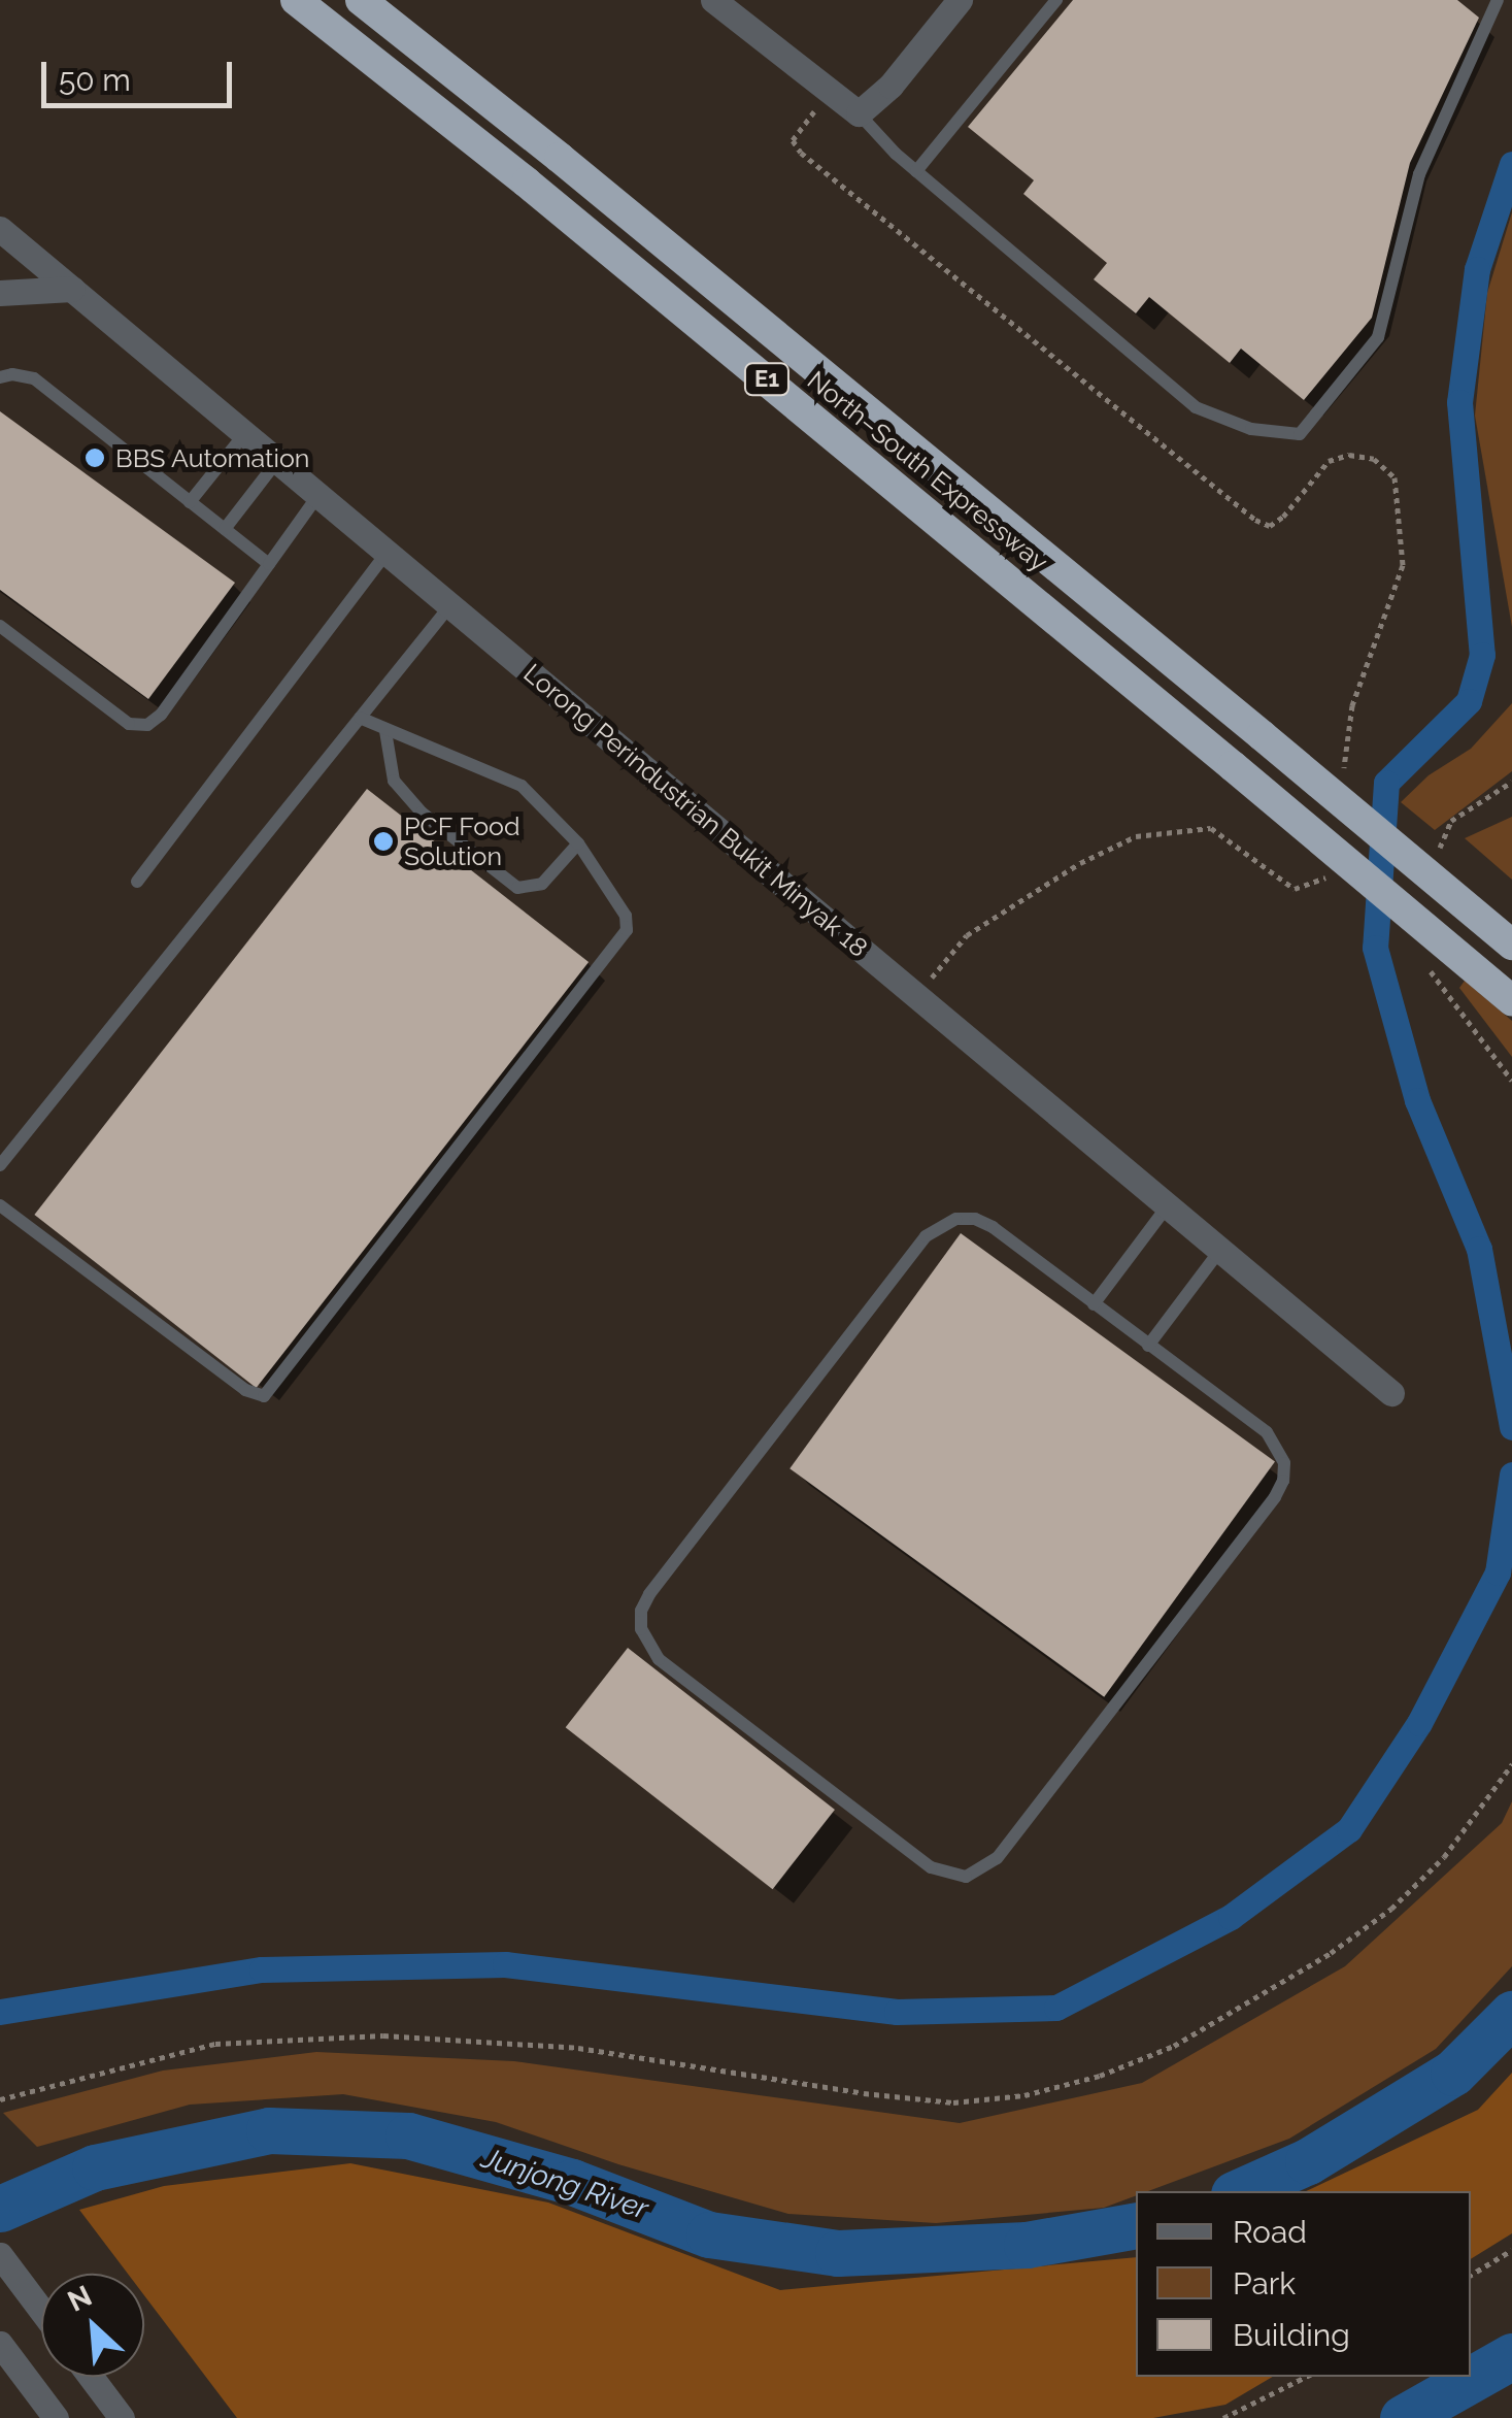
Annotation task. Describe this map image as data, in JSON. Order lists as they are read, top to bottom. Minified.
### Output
{"streets":{"highway":["E1","North–South Expressway"],"street":["Lorong Perindustrian Bukit Minyak 18"]},"water":["Junjong River"],"places":["BBS Automation","PCF Food Solution"],"legend":["Road","Park","Building"],"scale_bar":"50 m","north":"top left"}
